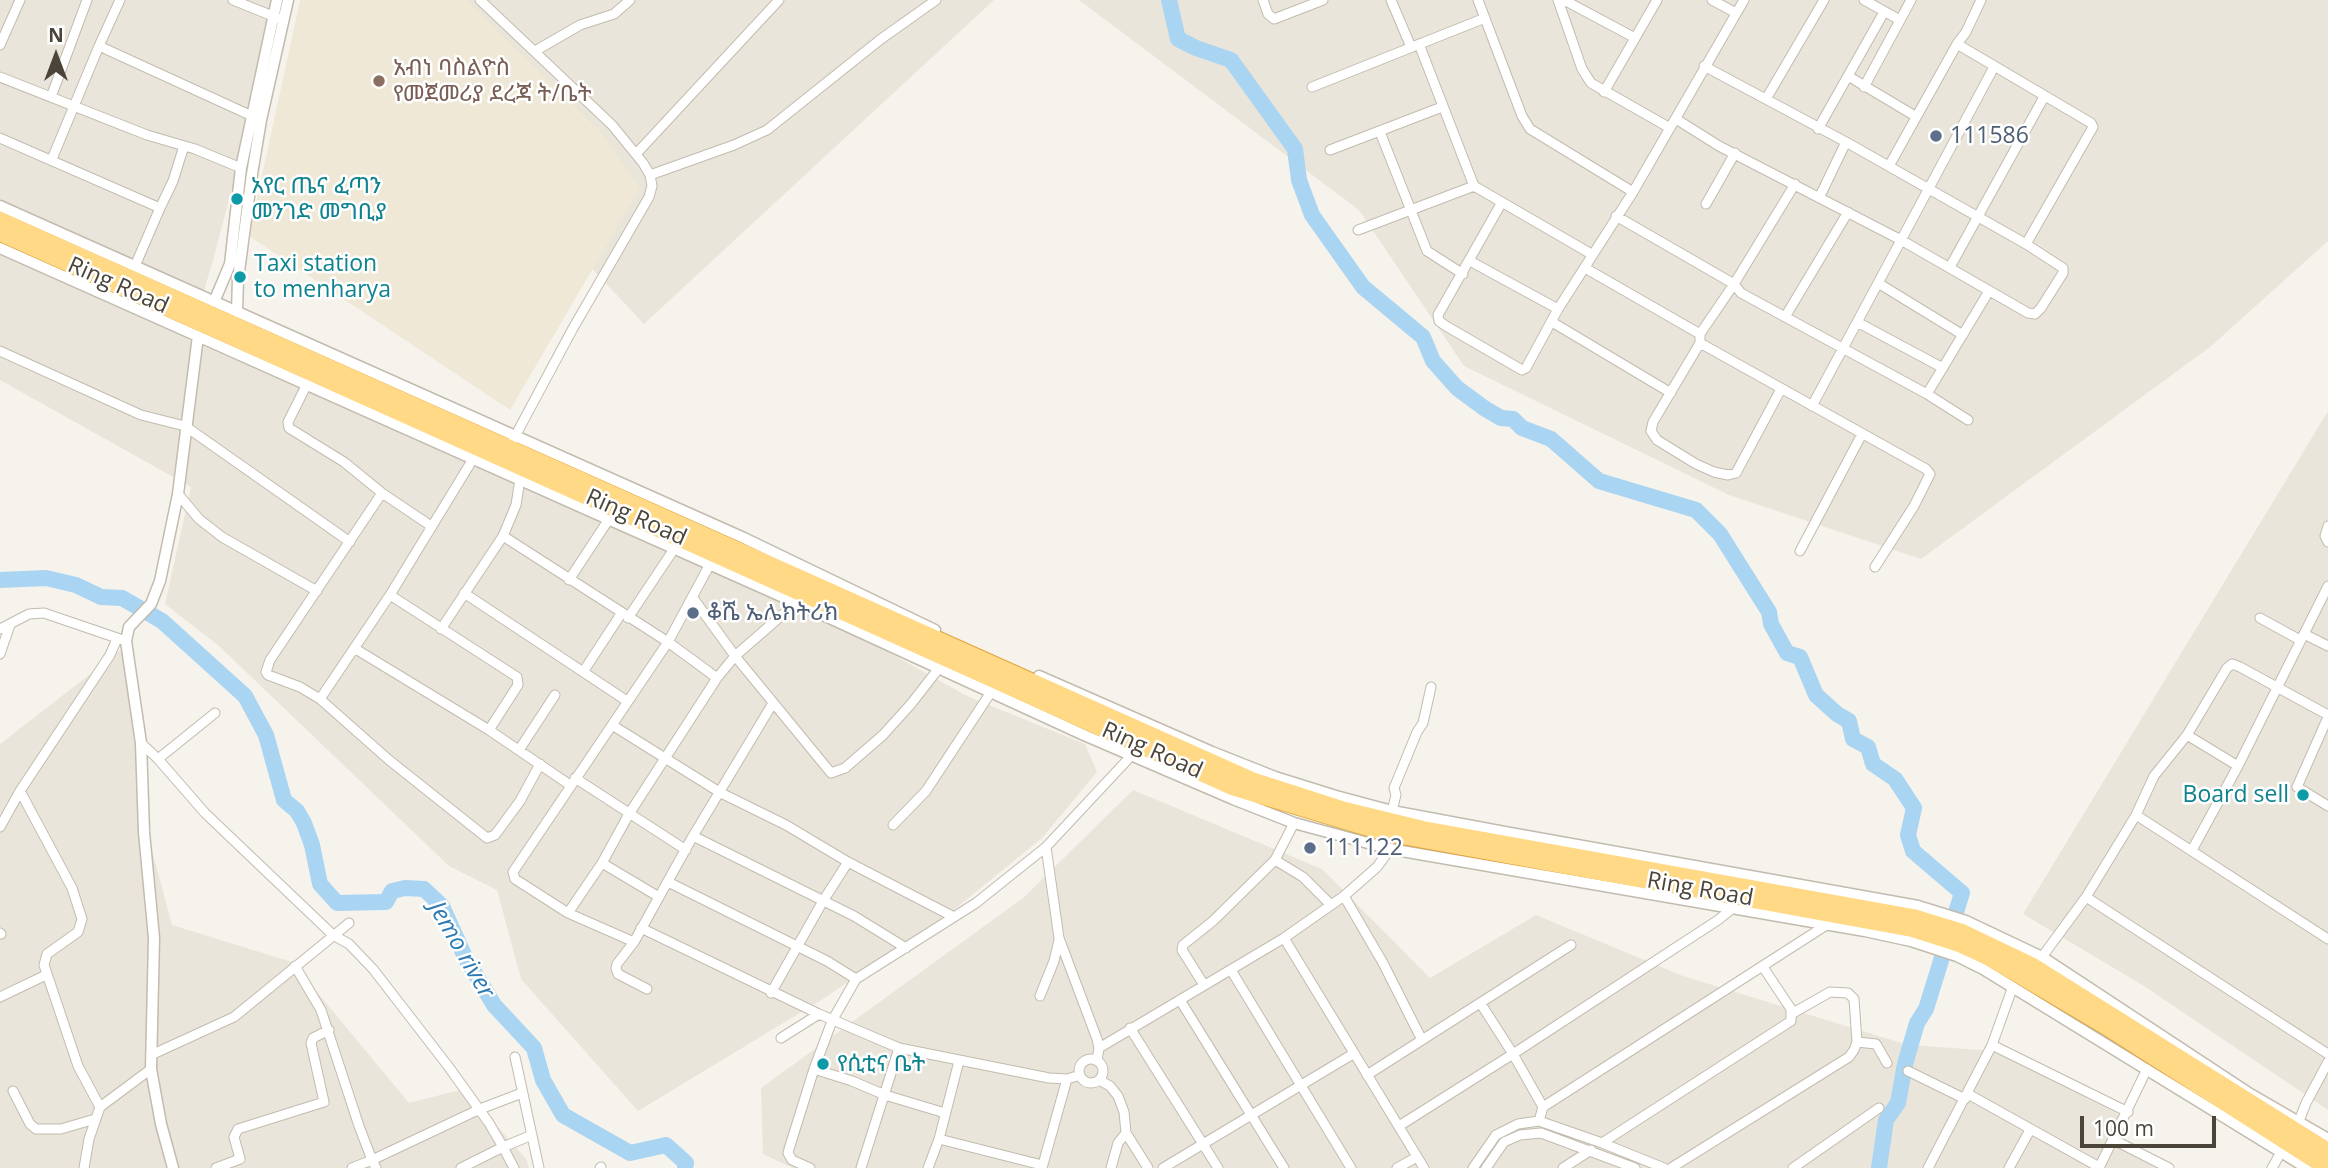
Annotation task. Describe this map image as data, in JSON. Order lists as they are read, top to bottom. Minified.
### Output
{"streets":{"highway":["Ring Road"]},"water":["Jemo river"],"places":["አብነ ባስልዮስ የመጀመሪያ ደረጃ ት/ቤት","111586","አየር ጤና ፈጣን መንገድ መግቢያ","Taxi station to menharya","ቆሼ ኤሌክትሪክ","Board sell","111122","የሲቲና ቤት"],"scale_bar":"100 m","north":"top"}
